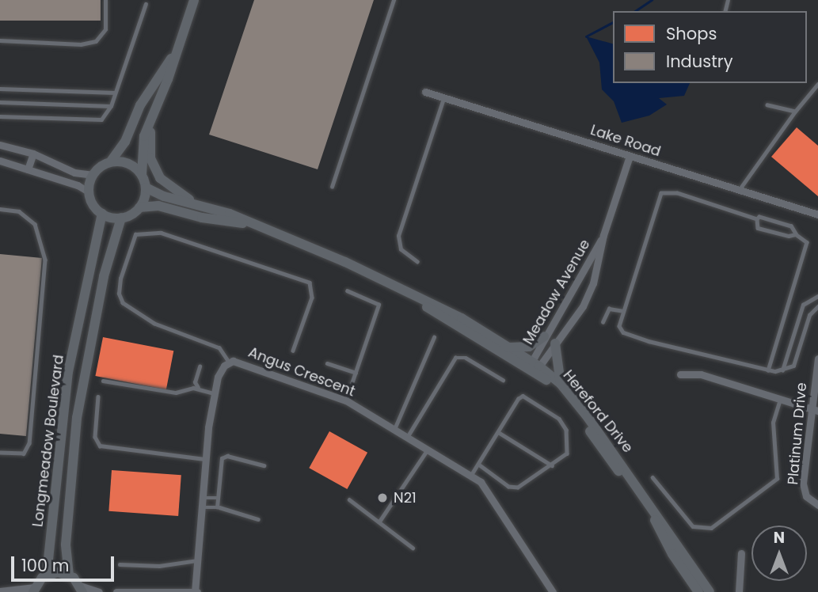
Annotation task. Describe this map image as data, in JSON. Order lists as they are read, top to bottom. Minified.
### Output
{"streets":{"main road":["Hereford Drive","Longmeadow Boulevard"],"street":["Lake Road","Meadow Avenue","Angus Crescent","Platinum Drive"]},"crossings":[["Lake Road","Meadow Avenue"],["Meadow Avenue","Hereford Drive"],["Hereford Drive","Longmeadow Boulevard"]],"places":["N21"],"legend":["Shops","Industry"],"scale_bar":"100 m","north":"top"}
